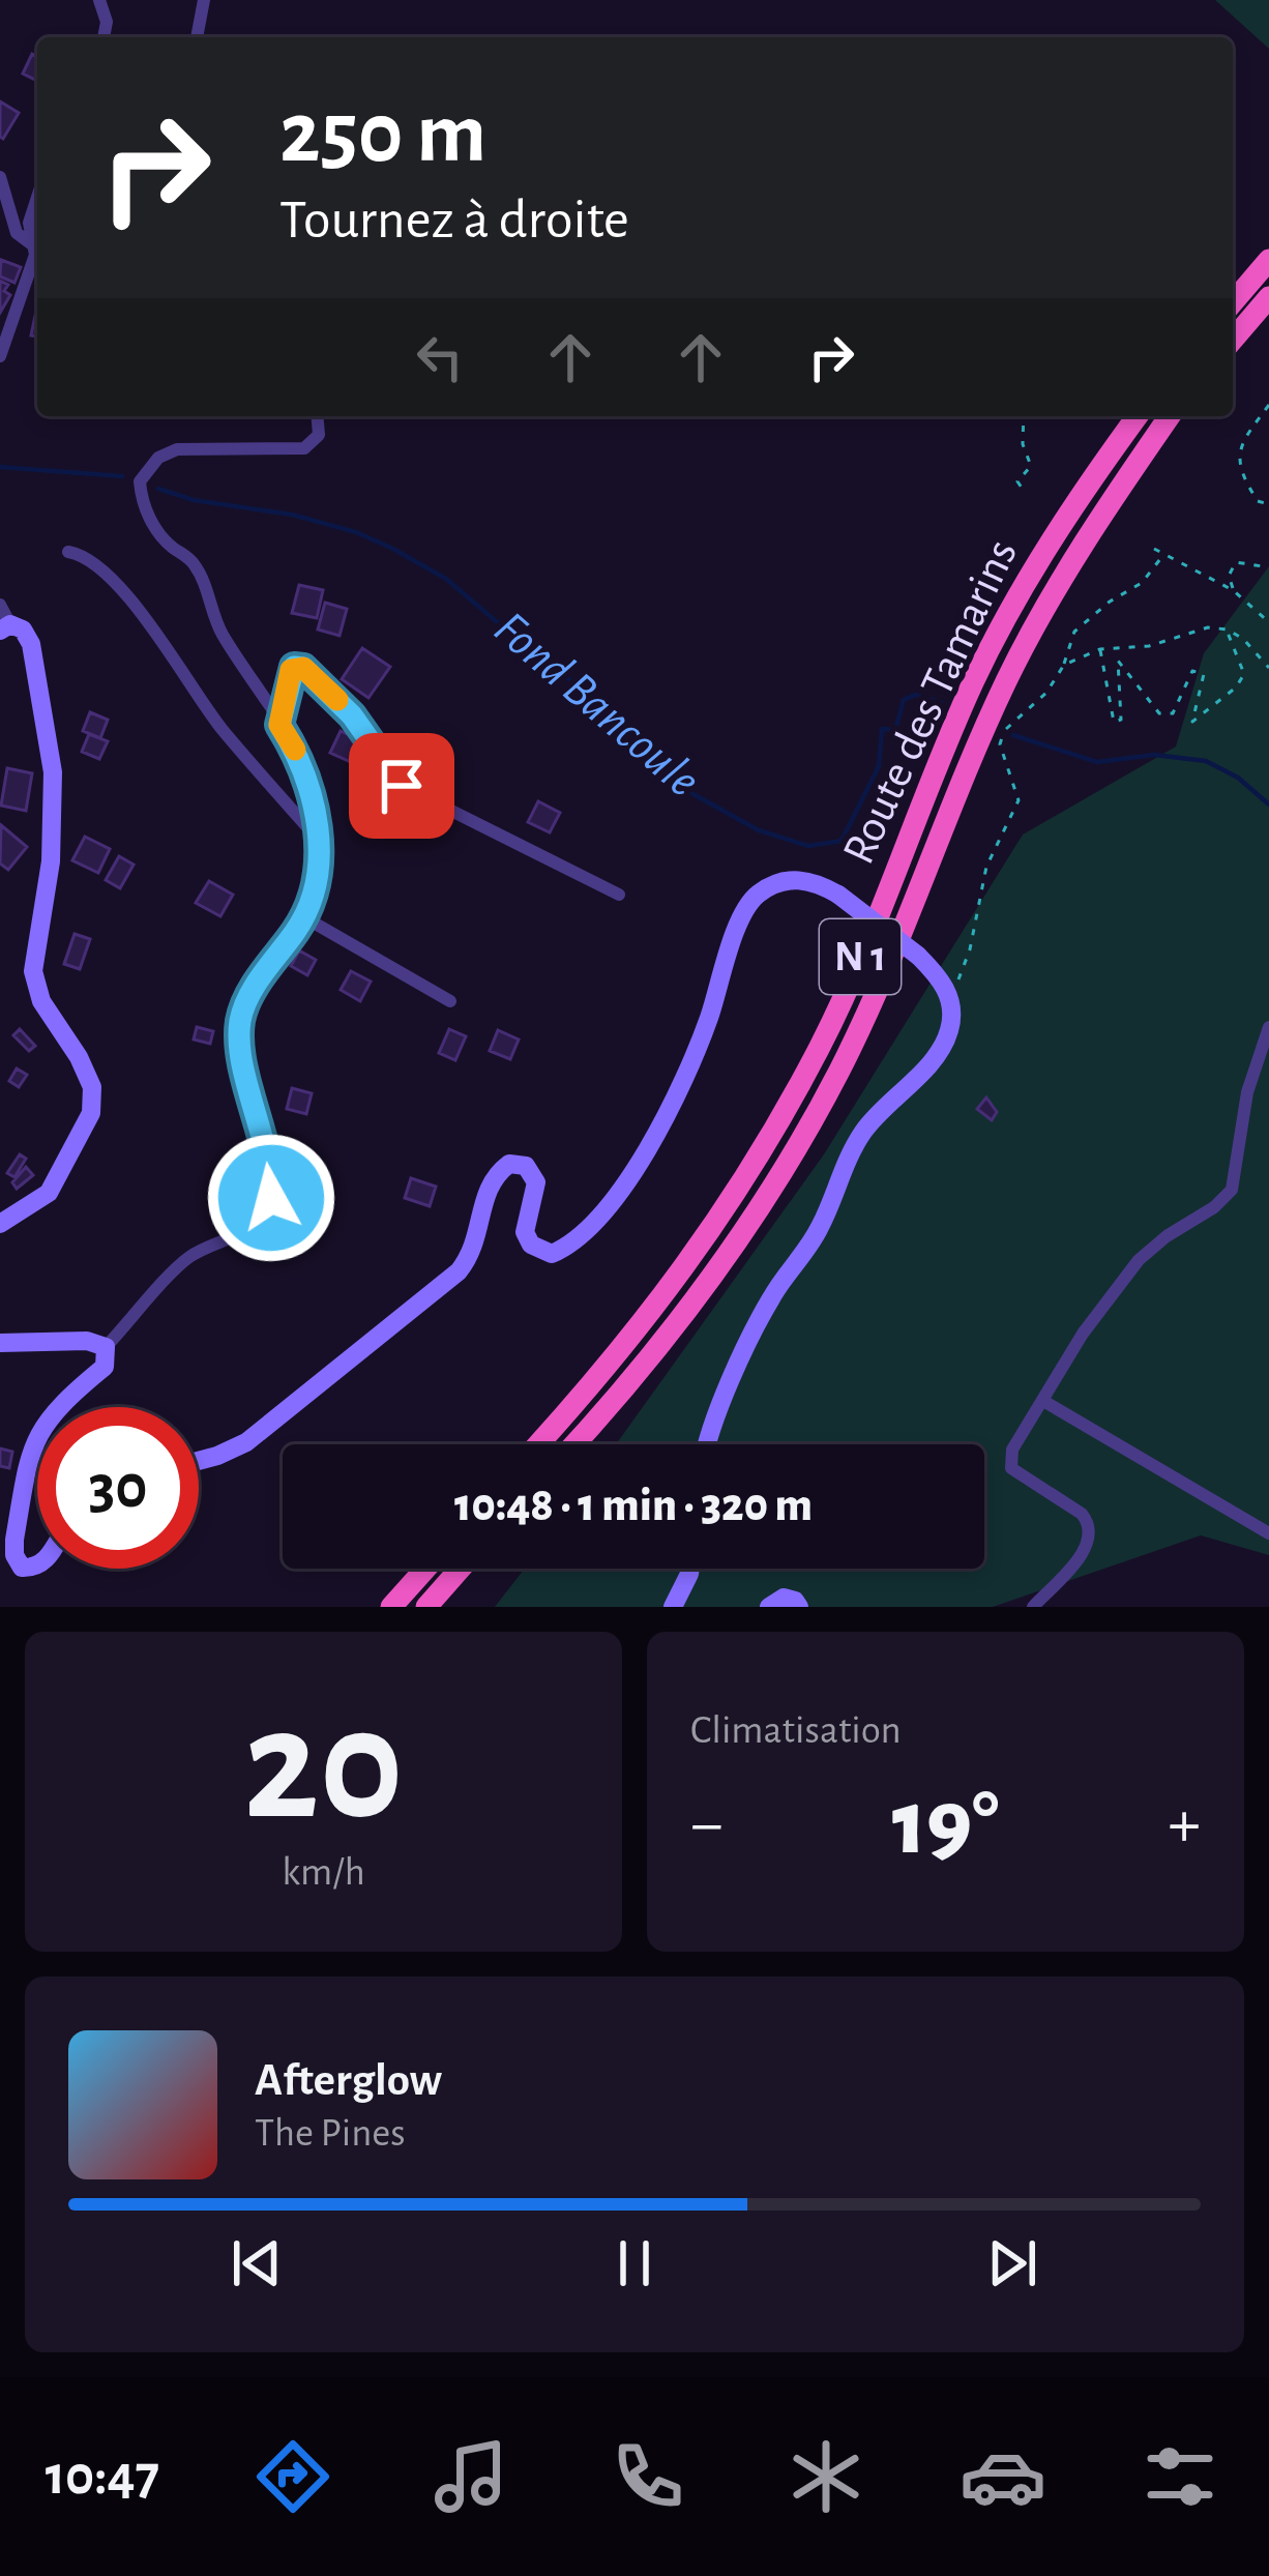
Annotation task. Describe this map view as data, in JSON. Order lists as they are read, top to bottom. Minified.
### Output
{"streets":{"highway":["Route des Tamarins","N 1"]},"water":["Fond Bancoule"],"page":{"turn":["250 m","Tournez à droite"],"limit":"30","trip":"10:48 · 1 min · 320 m","tile":[["20","km/h"],"Climatisation"],"heat":["−","19°","+"],"song":["Afterglow","The Pines"],"tabs":"10:47"}}
